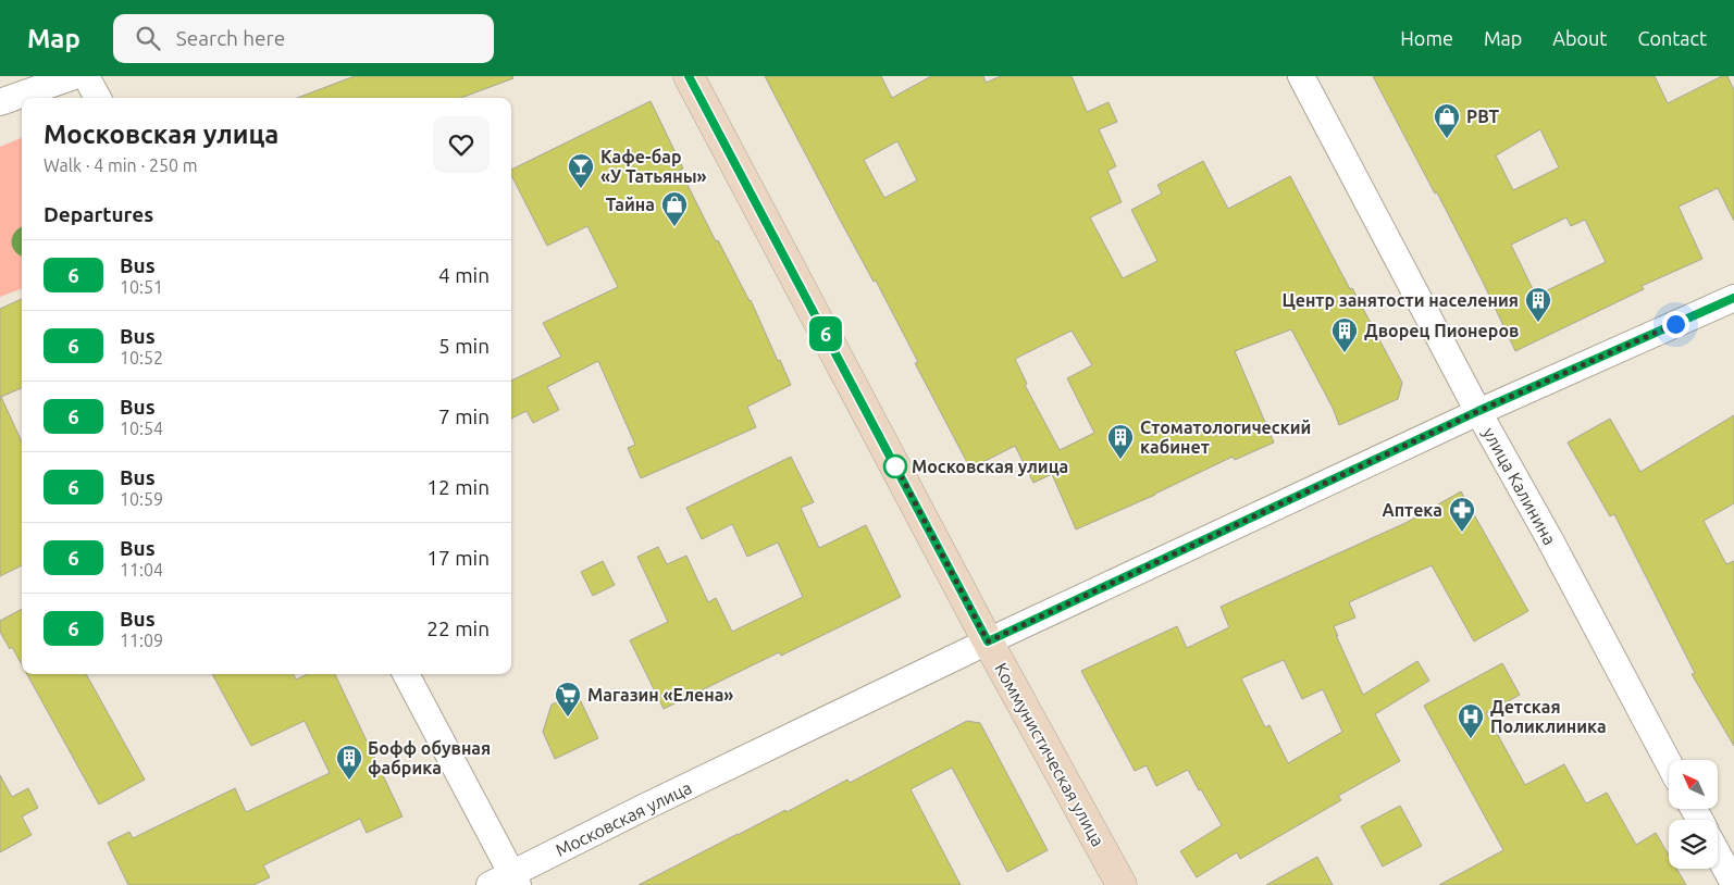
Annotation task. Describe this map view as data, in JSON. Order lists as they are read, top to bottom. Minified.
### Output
{"streets":{"main road":["Коммунистическая улица"],"street":["улица Калинина","Московская улица"]},"crossings":[["улица Калинина","Московская улица"],["Коммунистическая улица","Московская улица"]],"places":{"shop":["РВТ","Тайна"],"bar":["Кафе-бар «У Татьяны»"],"building":["Центр занятости населения","Дворец Пионеров","Стоматологический кабинет","Бофф обувная фабрика"],"other":["Московская улица"],"pharmacy":["Аптека"],"supermarket":["Магазин «Елена»"],"hospital":["Детская Поликлиника"]},"lines":["bus line 6"],"north":"top left","page":{"header":"Map","search":"Search here","nav":["Home","Map","About","Contact"],"on_map":"6","heading":[["Московская улица","Walk · 4 min · 250 m"],"Departures"],"list":[{"mark":"6","name":"Bus","note":"10:51","value":"4 min"},{"mark":"6","name":"Bus","note":"10:52","value":"5 min"},{"mark":"6","name":"Bus","note":"10:54","value":"7 min"},{"mark":"6","name":"Bus","note":"10:59","value":"12 min"},{"mark":"6","name":"Bus","note":"11:04","value":"17 min"},{"mark":"6","name":"Bus","note":"11:09","value":"22 min"}]}}
